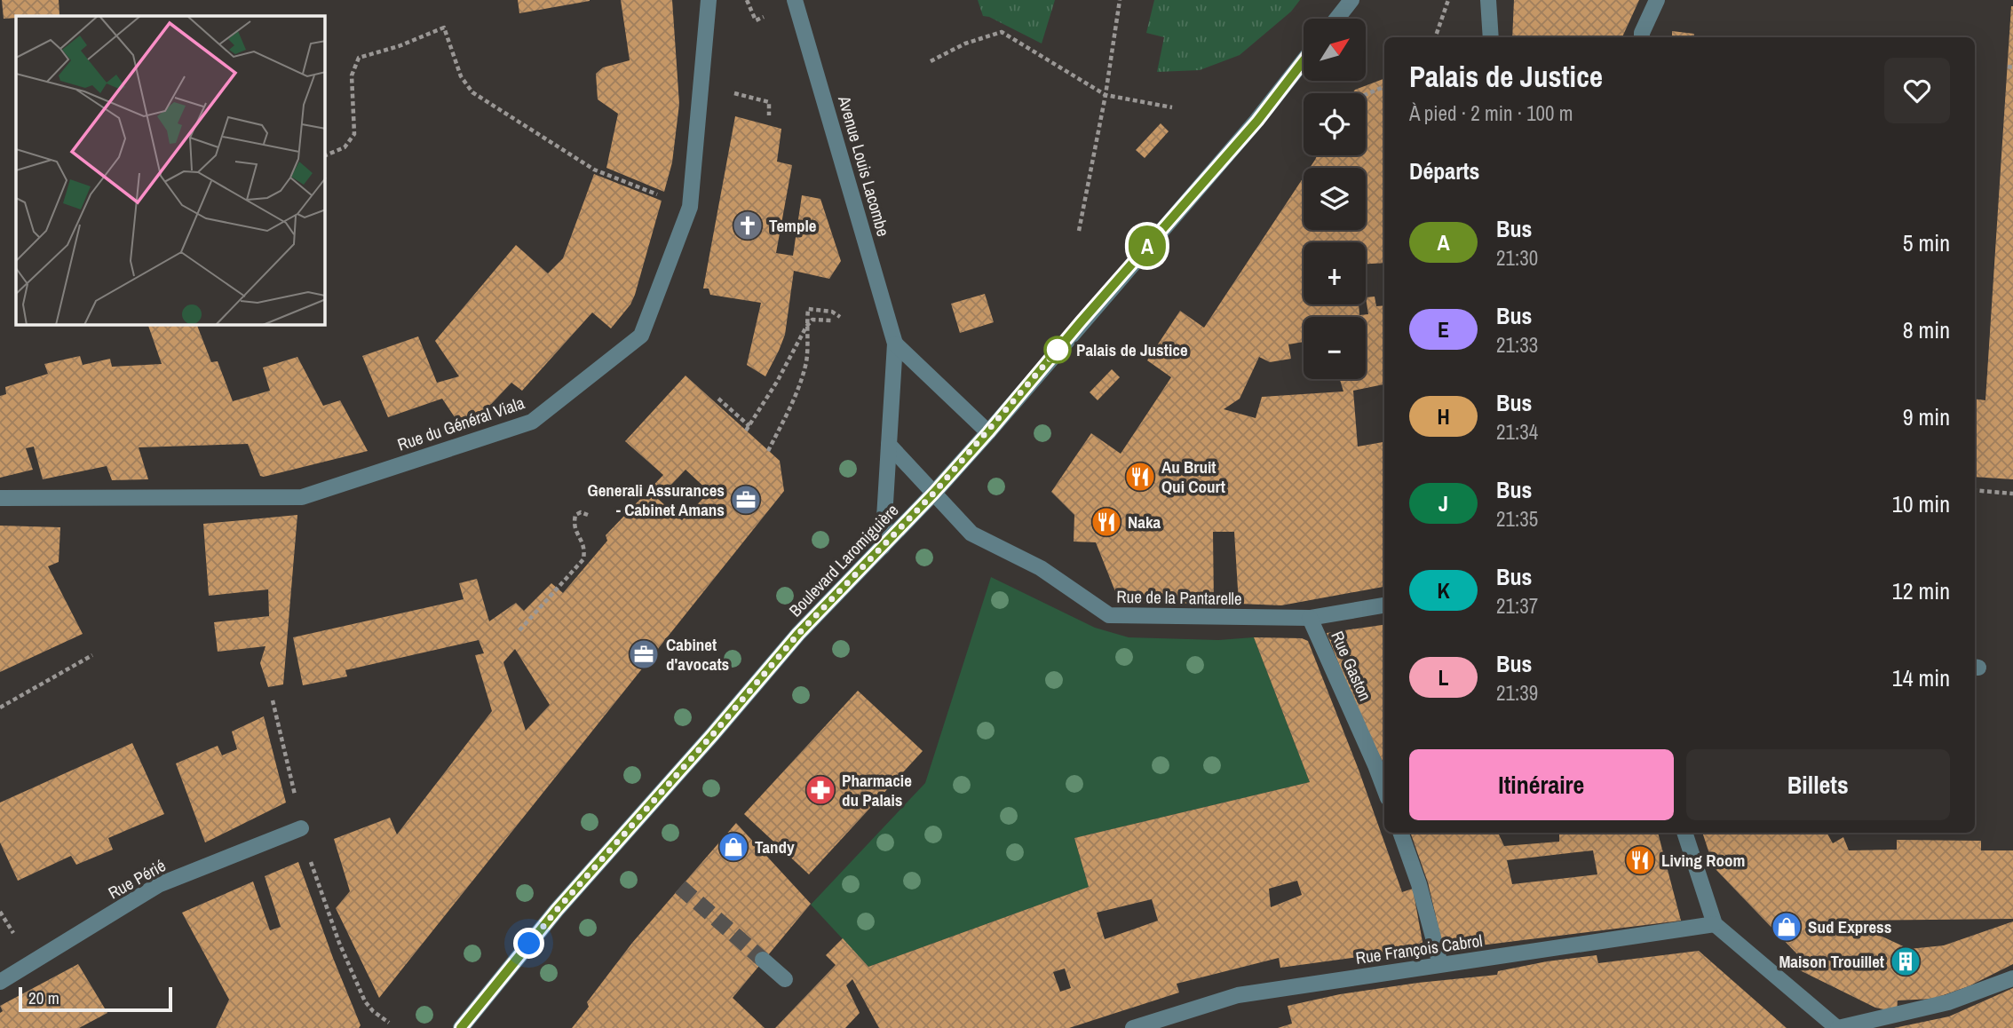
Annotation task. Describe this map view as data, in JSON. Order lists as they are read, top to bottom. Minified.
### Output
{"streets":{"street":["Avenue Louis Lacombe","Rue du Général Viala","Boulevard Laromiguière","Rue de la Pantarelle","Rue Gaston","Rue Périé","Rue François Cabrol"]},"crossings":[["Avenue Louis Lacombe","Boulevard Laromiguière"],["Boulevard Laromiguière","Rue de la Pantarelle"],["Rue de la Pantarelle","Rue Gaston"]],"places":{"church":["Temple"],"other":["Palais de Justice"],"restaurant":["Au Bruit Qui Court","Naka","Living Room"],"office":["Generali Assurances - Cabinet Amans","Cabinet d'avocats"],"pharmacy":["Pharmacie du Palais"],"shop":["Tandy","Sud Express"],"building":["Maison Trouillet"]},"lines":["bus line A"],"scale_bar":"20 m","north":"top right","page":{"on_map":"A","map_buttons":["+","−"],"heading":[["Palais de Justice","À pied · 2 min · 100 m"],"Départs"],"list":[{"mark":"A","name":"Bus","note":"21:30","value":"5 min"},{"mark":"E","name":"Bus","note":"21:33","value":"8 min"},{"mark":"H","name":"Bus","note":"21:34","value":"9 min"},{"mark":"J","name":"Bus","note":"21:35","value":"10 min"},{"mark":"K","name":"Bus","note":"21:37","value":"12 min"},{"mark":"L","name":"Bus","note":"21:39","value":"14 min"}],"buttons":["Itinéraire","Billets"],"scale":"20 m"}}
